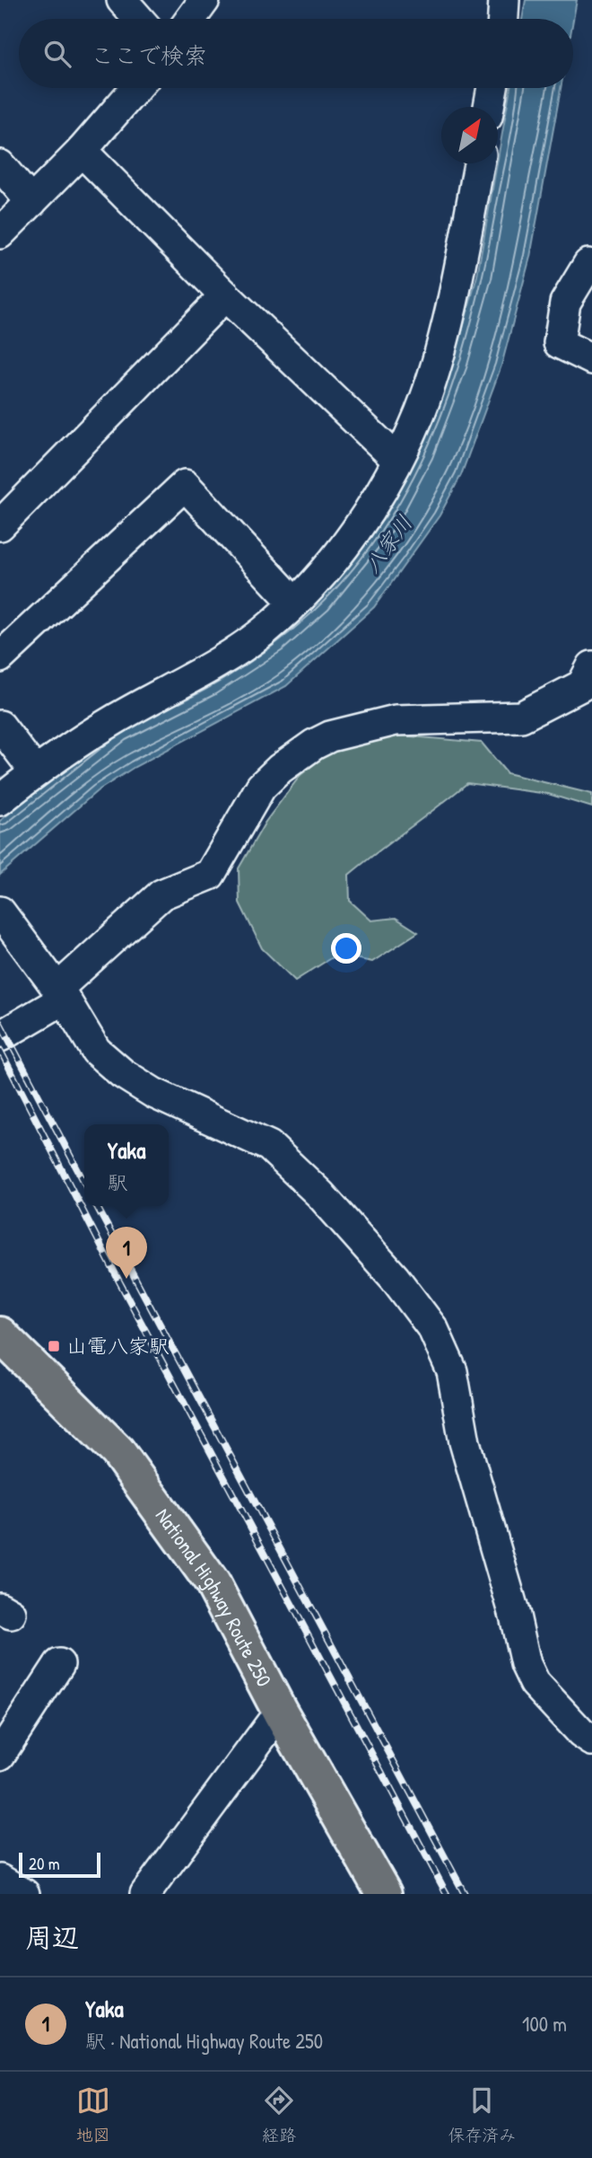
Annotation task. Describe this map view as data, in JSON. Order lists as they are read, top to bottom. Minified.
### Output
{"streets":{"highway":["National Highway Route 250"]},"water":["八家川"],"places":{"transit":["山電八家駅"]},"scale_bar":"20 m","north":"top right","page":{"search":"ここで検索","popup":["Yaka","駅"],"pins":"1","scale":"20 m","heading":"周辺","list":[{"mark":"1","name":"Yaka","note":"駅 · National Highway Route 250","value":"100 m"}],"nav":["地図","経路","保存済み"]}}
